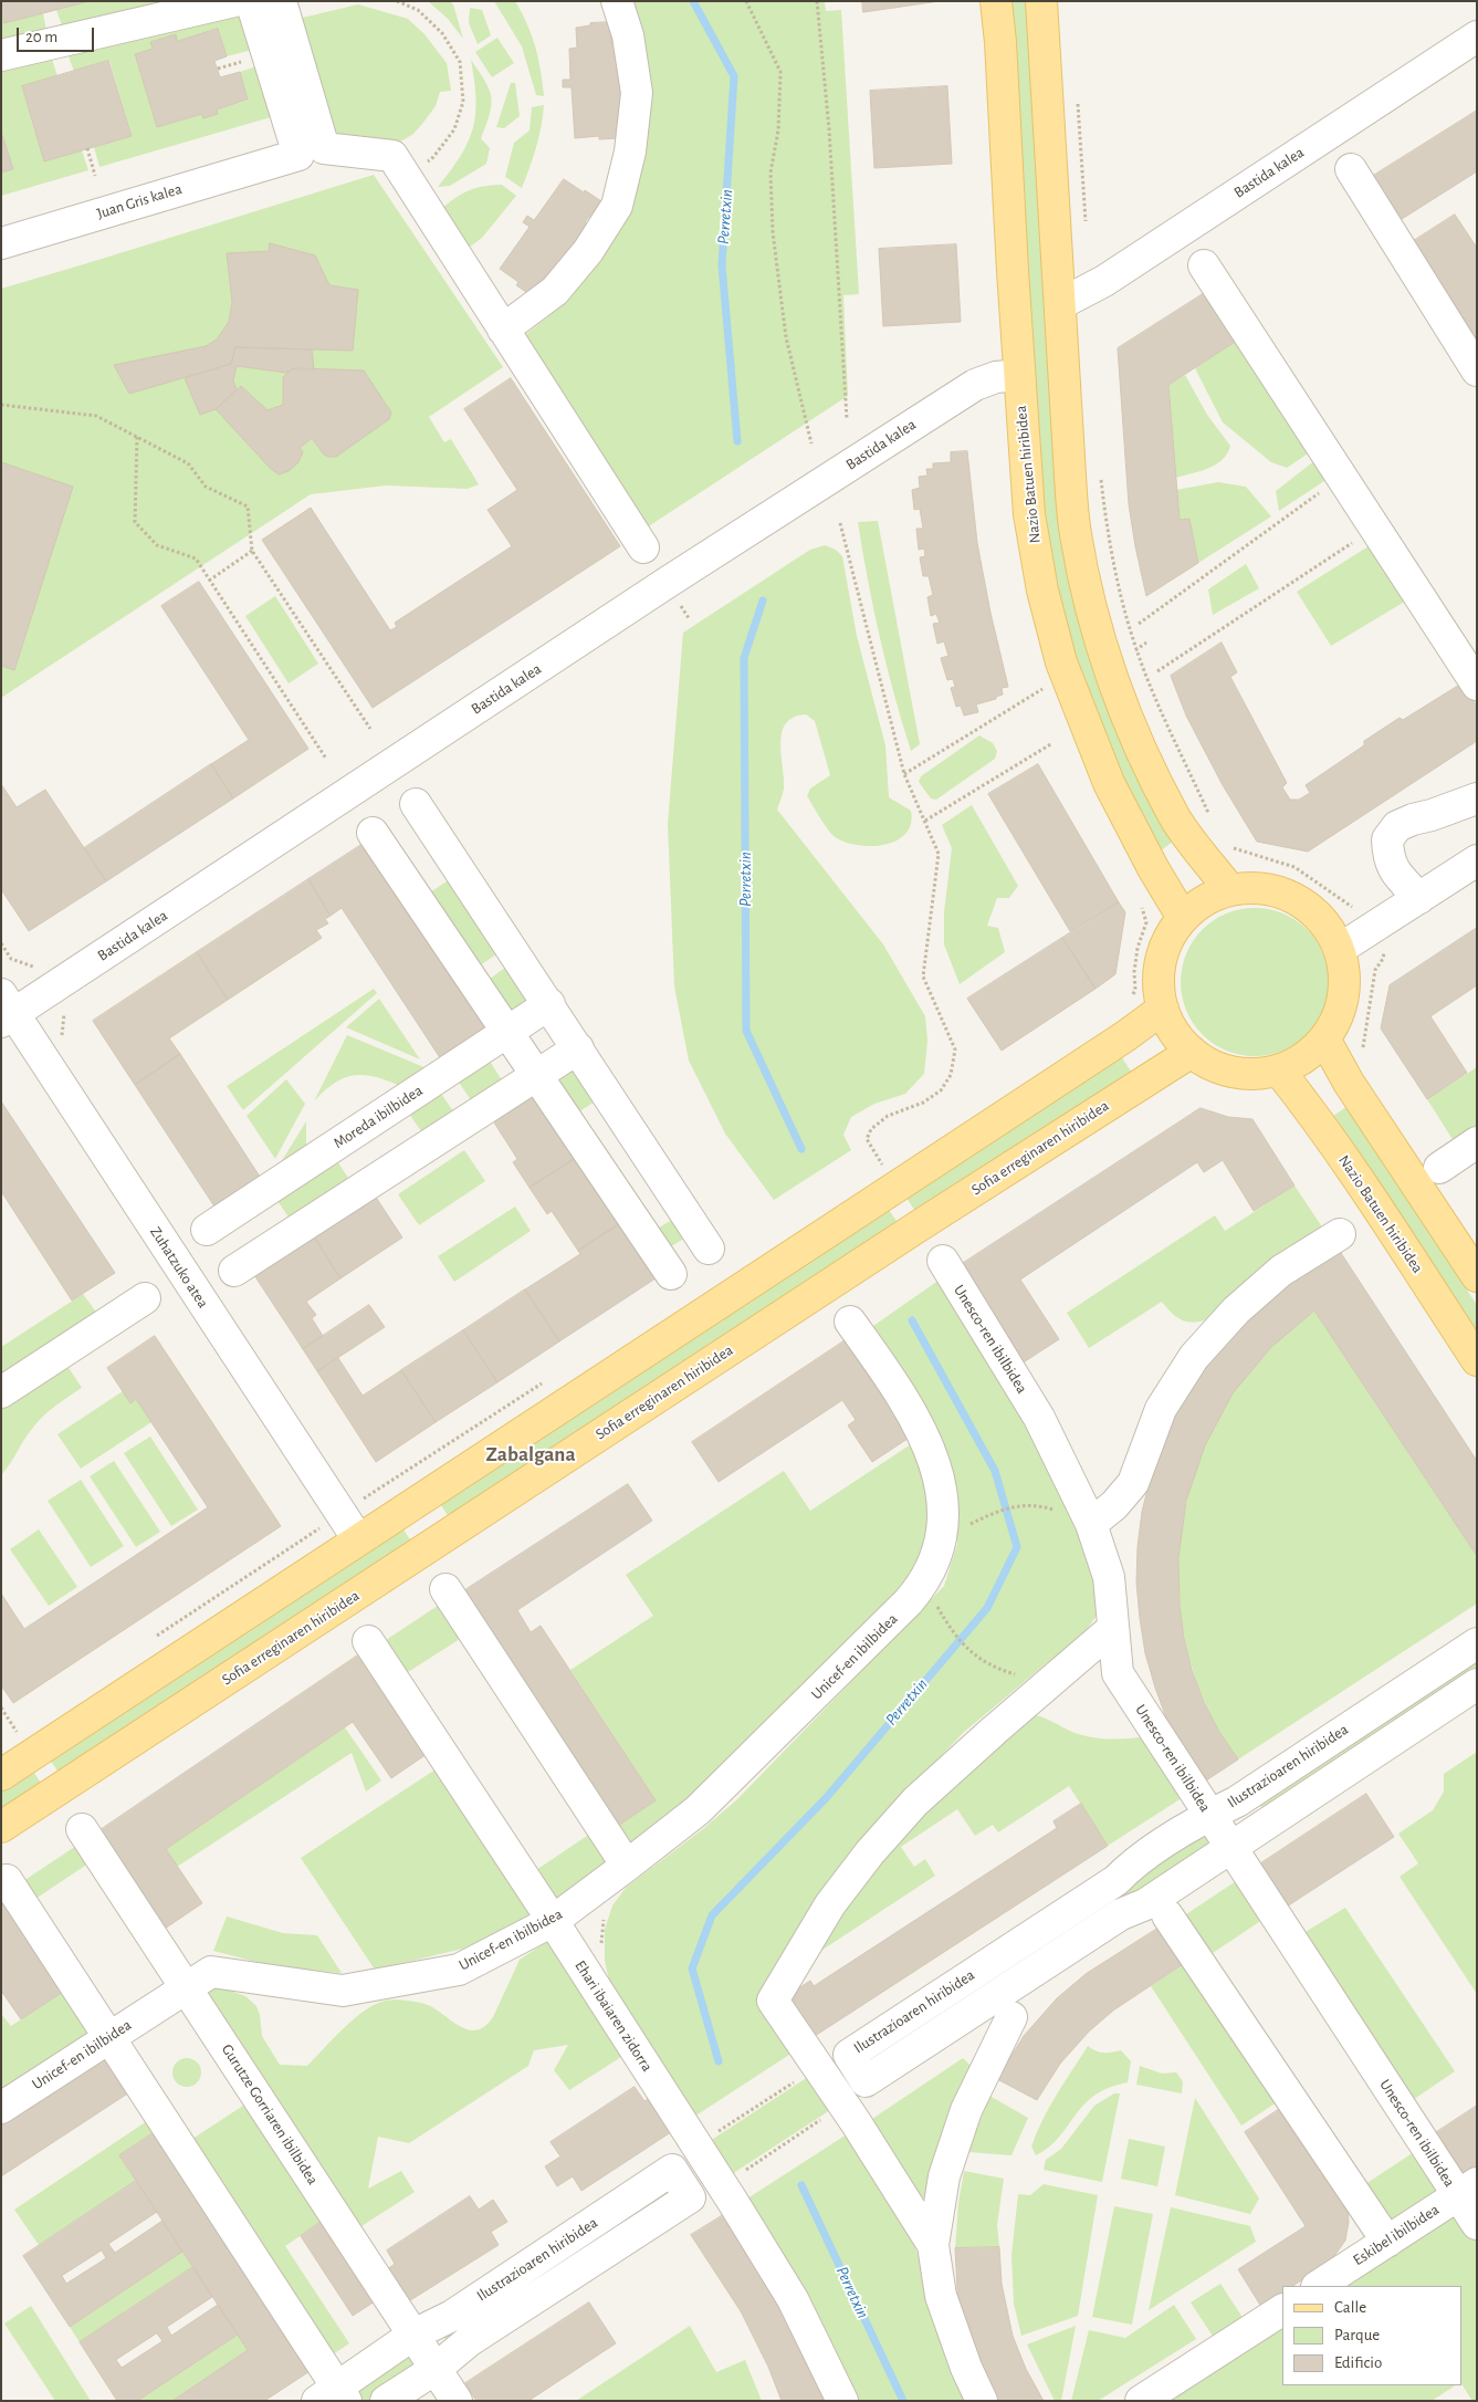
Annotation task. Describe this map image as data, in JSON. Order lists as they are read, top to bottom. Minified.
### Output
{"streets":{"main road":["Nazio Batuen hiribidea","Sofia erreginaren hiribidea"],"street":["Bastida kalea","Juan Gris kalea","Moreda ibilbidea","Zuhatzuko atea","Unesco-ren ibilbidea","Unicef-en ibilbidea","Ilustrazioaren hiribidea","Ehari ibaiaren zidorra","Gurutze Gorriaren ibilbidea","Eskibel ibilbidea"]},"crossings":[["Bastida kalea","Nazio Batuen hiribidea"],["Bastida kalea","Zuhatzuko atea"],["Nazio Batuen hiribidea","Sofia erreginaren hiribidea"],["Unesco-ren ibilbidea","Ilustrazioaren hiribidea"],["Unesco-ren ibilbidea","Eskibel ibilbidea"],["Unicef-en ibilbidea","Ehari ibaiaren zidorra"],["Unicef-en ibilbidea","Gurutze Gorriaren ibilbidea"],["Ilustrazioaren hiribidea","Gurutze Gorriaren ibilbidea"]],"districts":["Zabalgana"],"water":["Perretxin"],"legend":["Calle","Parque","Edificio"],"scale_bar":"20 m"}
